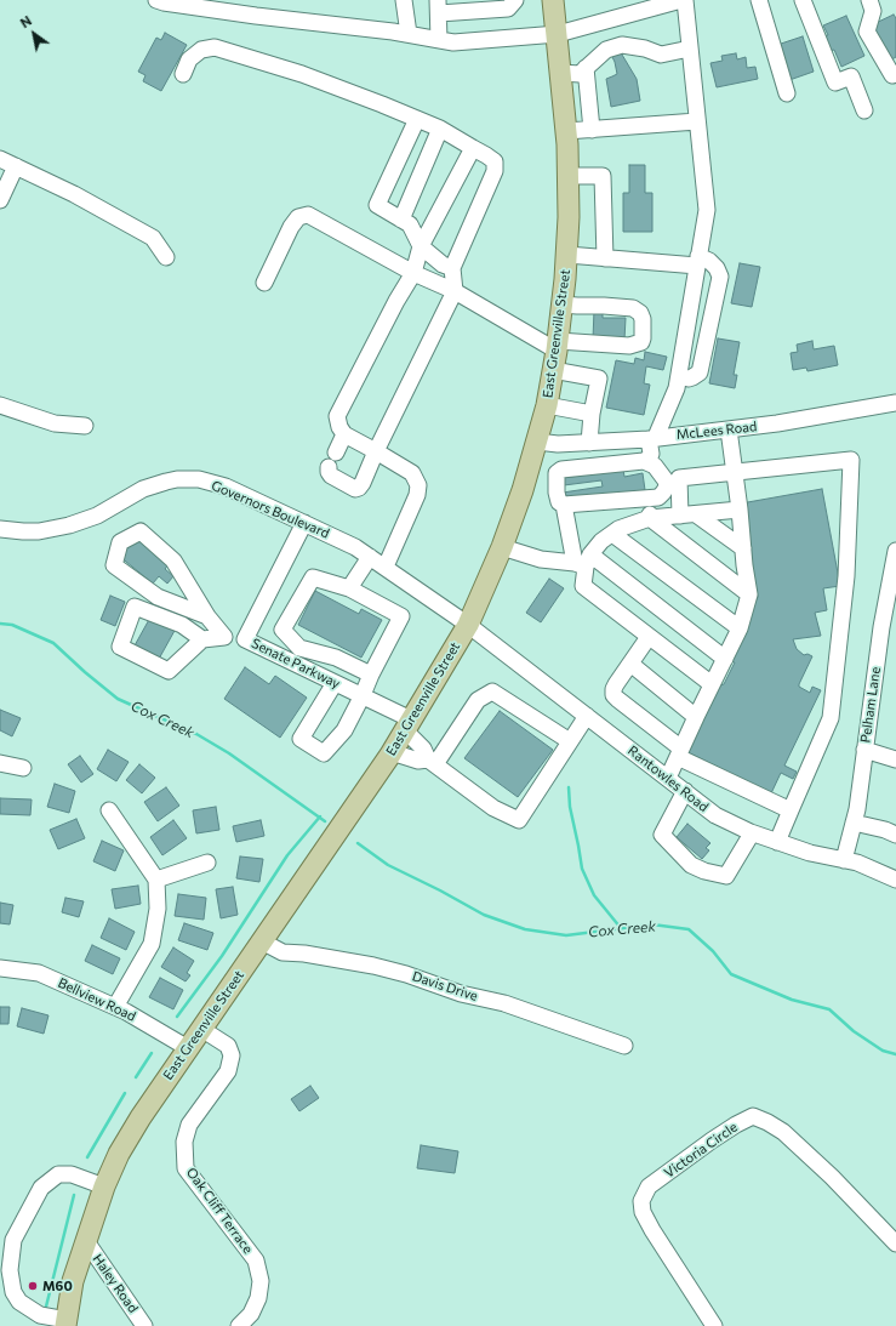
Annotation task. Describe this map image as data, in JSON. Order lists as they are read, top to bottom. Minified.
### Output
{"streets":{"main road":["East Greenville Street"],"street":["McLees Road","Governors Boulevard","Senate Parkway","Pelham Lane","Rantowles Road","Davis Drive","Bellview Road","Victoria Circle","Oak Cliff Terrace","Haley Road"]},"crossings":[["East Greenville Street","McLees Road"],["East Greenville Street","Governors Boulevard"],["East Greenville Street","Senate Parkway"],["East Greenville Street","Rantowles Road"],["East Greenville Street","Davis Drive"],["East Greenville Street","Bellview Road"],["East Greenville Street","Oak Cliff Terrace"],["East Greenville Street","Haley Road"],["Governors Boulevard","Senate Parkway"],["Governors Boulevard","Rantowles Road"],["Pelham Lane","Rantowles Road"]],"water":["Cox Creek"],"places":["M60"],"north":"top left"}
